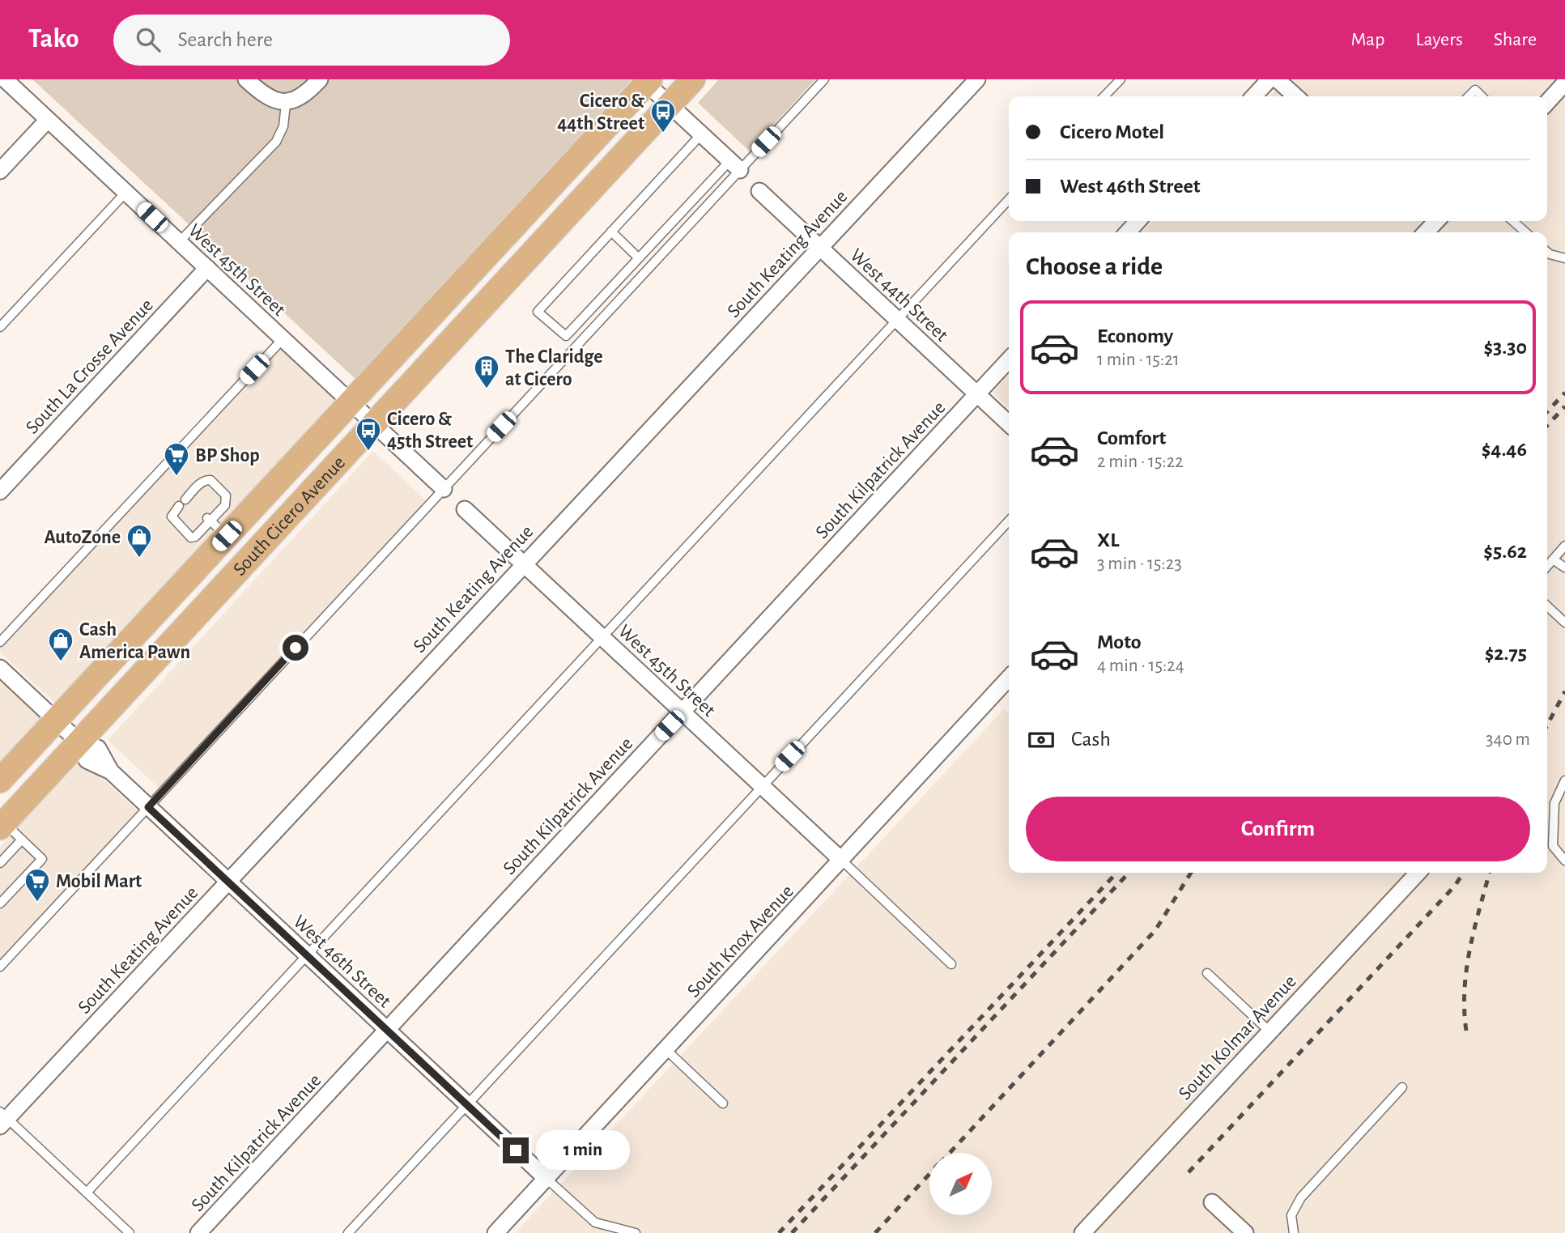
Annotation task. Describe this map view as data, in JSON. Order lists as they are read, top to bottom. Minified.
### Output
{"streets":{"main road":["South Cicero Avenue"],"street":["South Keating Avenue","West 45th Street","West 44th Street","South La Crosse Avenue","South Kilpatrick Avenue","South Knox Avenue","West 46th Street","South Kolmar Avenue"]},"crossings":[["South Keating Avenue","West 45th Street"],["South Keating Avenue","West 44th Street"],["South Keating Avenue","West 46th Street"],["West 45th Street","South La Crosse Avenue"],["West 45th Street","South Kilpatrick Avenue"],["West 45th Street","South Cicero Avenue"],["West 45th Street","South Knox Avenue"],["West 44th Street","South Kilpatrick Avenue"],["South Kilpatrick Avenue","West 46th Street"],["South Cicero Avenue","West 46th Street"],["South Knox Avenue","West 46th Street"]],"places":{"bus stop":["Cicero & 44th Street","Cicero & 45th Street"],"building":["The Claridge at Cicero"],"supermarket":["BP Shop","Mobil Mart"],"shop":["AutoZone","Cash America Pawn"]},"north":"top right","page":{"header":"Tako","search":"Search here","nav":["Map","Layers","Share"],"banner":["Cicero Motel","West 46th Street"],"heading":"Choose a ride","list":[{"name":"Economy","note":"1 min · 15:21","value":"$3.30"},{"name":"Comfort","note":"2 min · 15:22","value":"$4.46"},{"name":"XL","note":"3 min · 15:23","value":"$5.62"},{"name":"Moto","note":"4 min · 15:24","value":"$2.75"}],"pay":["Cash","340 m"],"buttons":"Confirm","bubble":"1 min"}}
